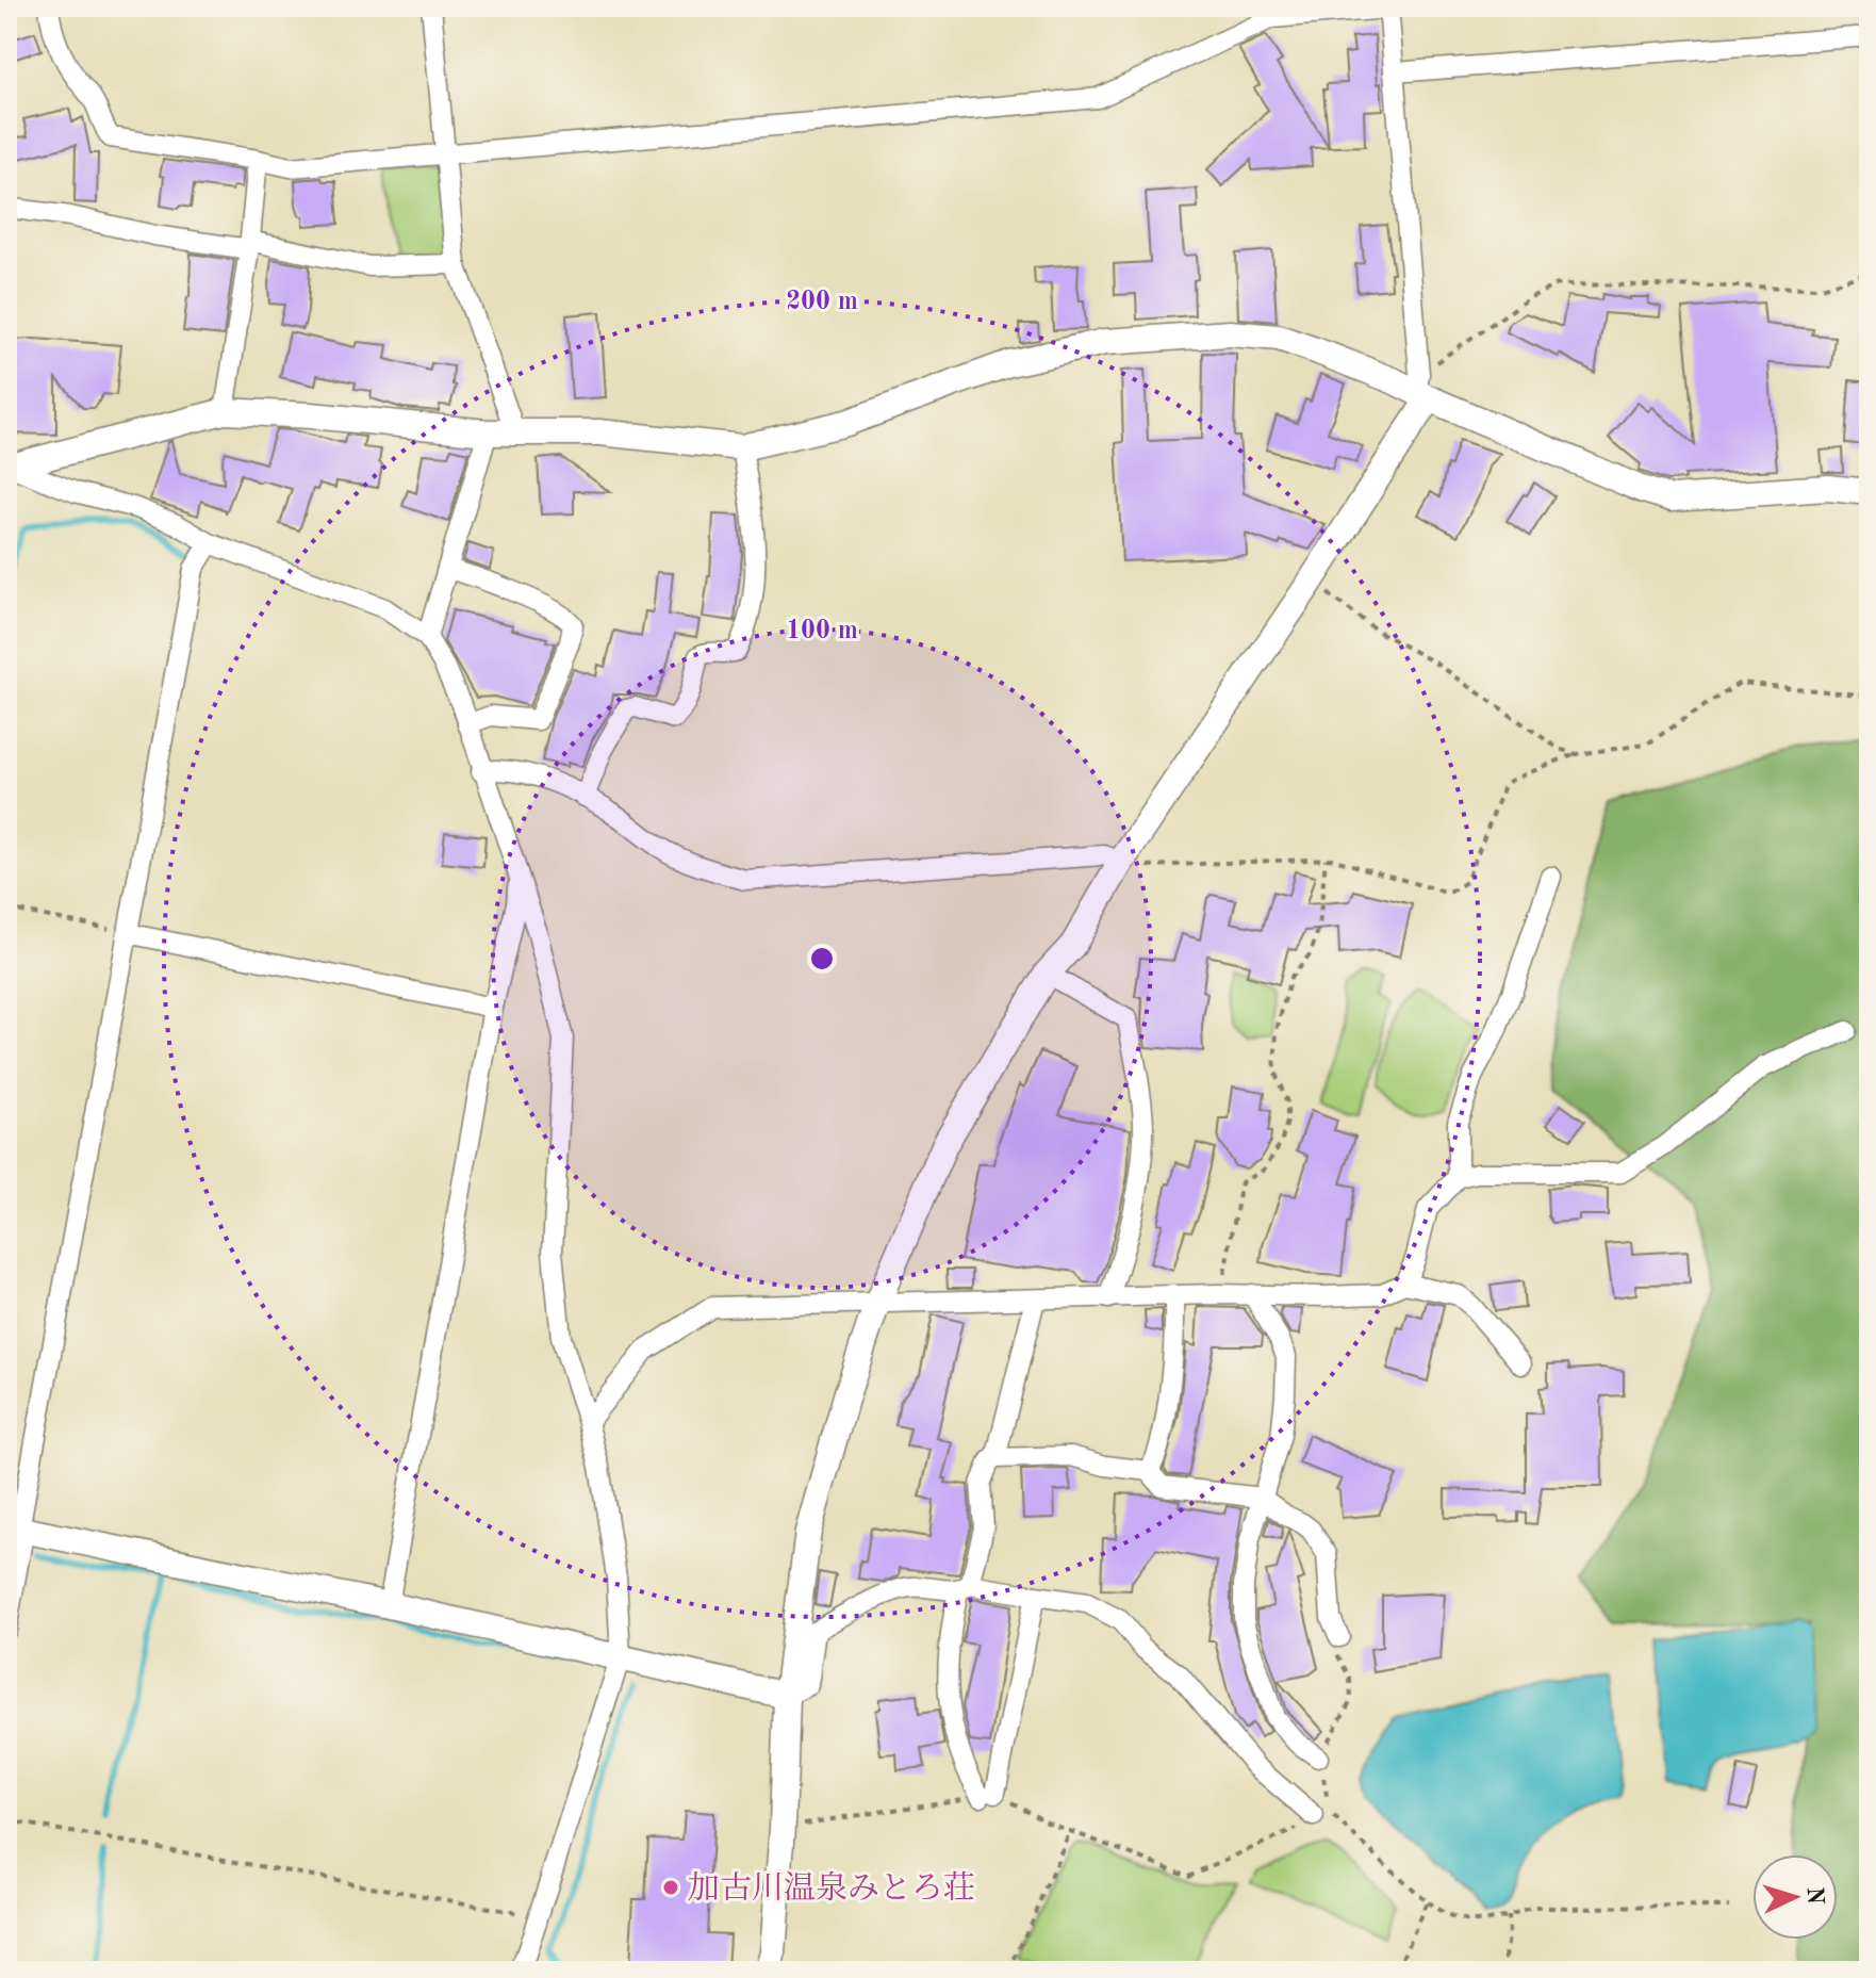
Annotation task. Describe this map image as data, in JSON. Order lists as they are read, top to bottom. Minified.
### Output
{"places":["加古川温泉みとろ荘"],"north":"right","rings":["200 m","100 m"]}
